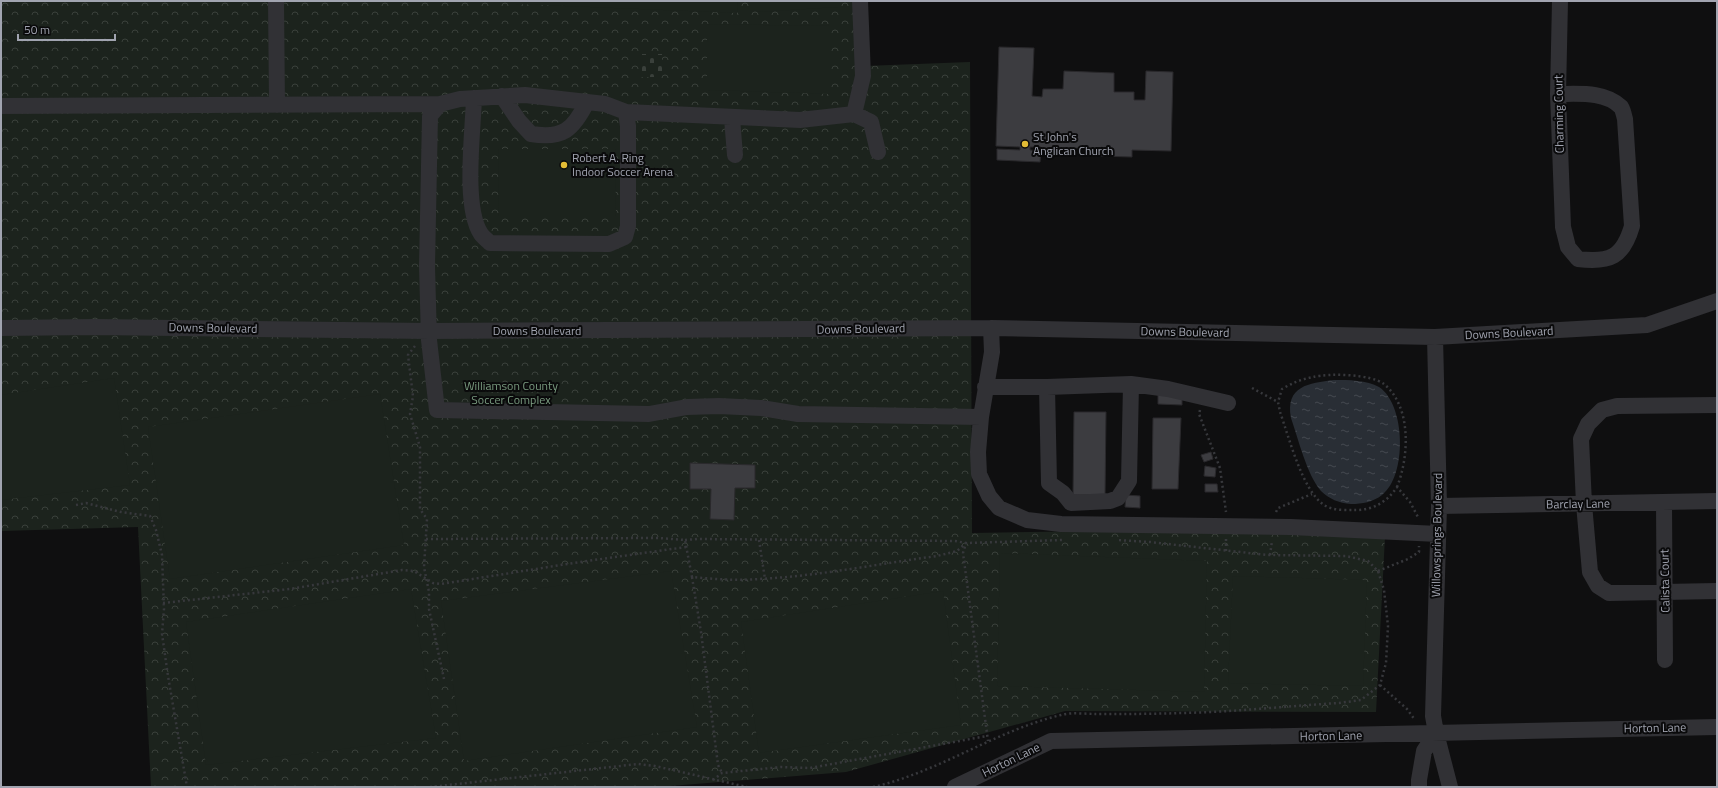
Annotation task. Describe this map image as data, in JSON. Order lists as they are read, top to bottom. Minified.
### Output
{"streets":{"street":["Charming Court","Downs Boulevard","Barclay Lane","Willowsprings Boulevard","Calista Court","Horton Lane"]},"crossings":[["Downs Boulevard","Willowsprings Boulevard"],["Barclay Lane","Willowsprings Boulevard"],["Barclay Lane","Calista Court"],["Willowsprings Boulevard","Horton Lane"]],"parks":["Williamson County Soccer Complex"],"places":["St John's Anglican Church","Robert A. Ring Indoor Soccer Arena"],"scale_bar":"50 m"}
